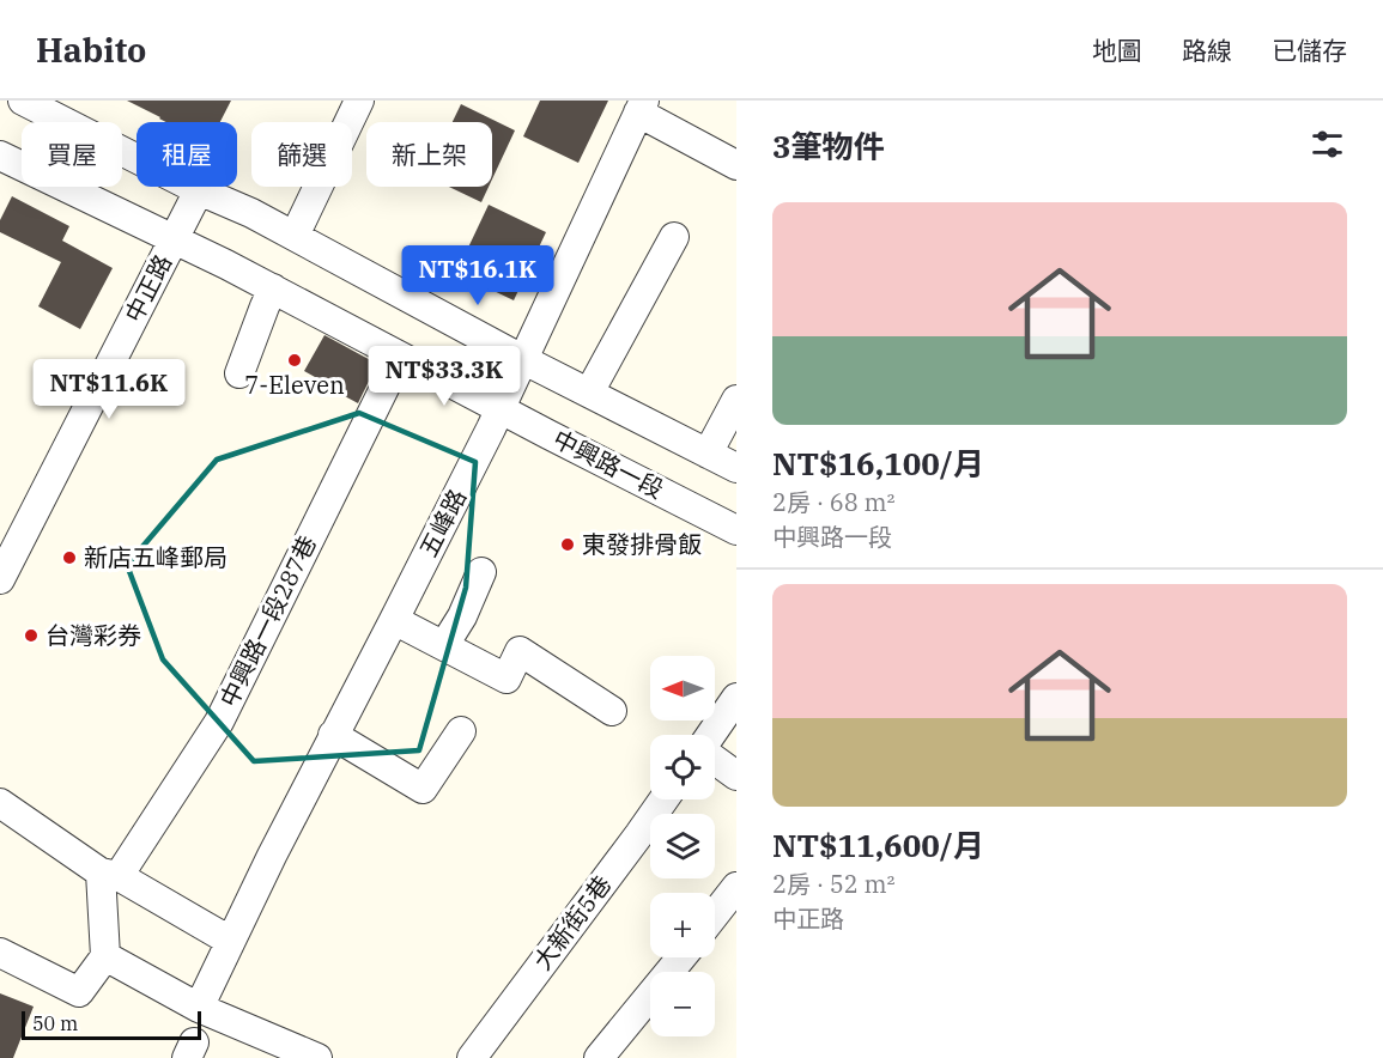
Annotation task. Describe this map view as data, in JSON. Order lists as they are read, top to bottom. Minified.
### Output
{"streets":{"street":["中正路","中興路一段","五峰路","中興路一段287巷","大新街5巷"]},"crossings":[["中正路","中興路一段"],["中興路一段","五峰路"],["中興路一段","中興路一段287巷"]],"places":["7-Eleven","東發排骨飯","新店五峰郵局","台灣彩券"],"scale_bar":"50 m","north":"left","page":{"header":"Habito","nav":["地圖","路線","已儲存"],"heading":"3筆物件","chip":["買屋","租屋","篩選","新上架"],"list":[{"name":"NT$16,100/月","note":"2房 · 68 m² · 中興路一段"},{"name":"NT$11,600/月","note":"2房 · 52 m² · 中正路"}],"price":["NT$16.1K","NT$33.3K","NT$11.6K"],"map_buttons":["+","−"],"scale":"50 m"}}
